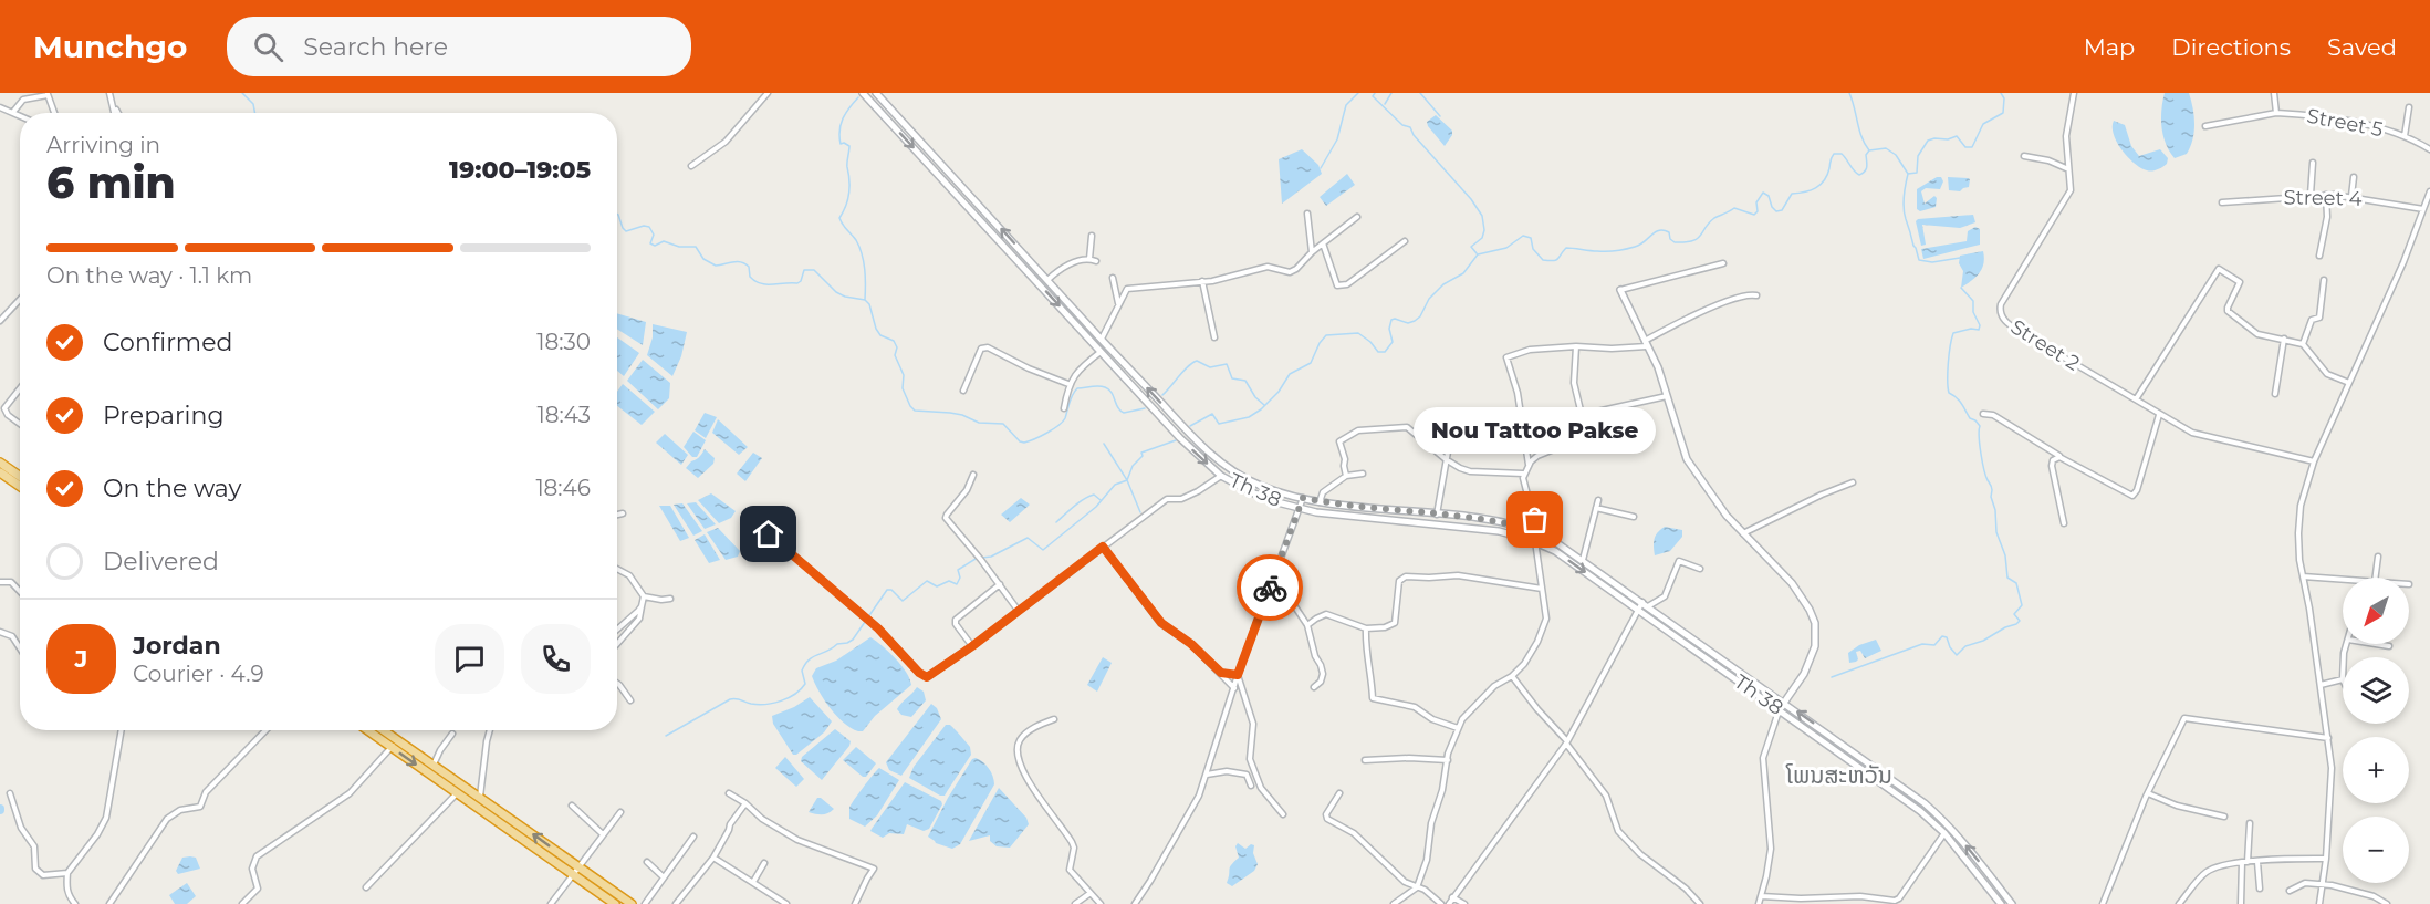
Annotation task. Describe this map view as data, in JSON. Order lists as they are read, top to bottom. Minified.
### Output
{"streets":{"street":["Street 5","Street 4","Street 2","Th 38"]},"districts":["ໂພນສະຫວັນ"],"places":["Nou Tattoo Pakse"],"north":"bottom left","page":{"header":"Munchgo","search":"Search here","nav":["Map","Directions","Saved"],"heading":["6 min","Arriving in","19:00–19:05"],"panel":["Jordan","Courier · 4.9"],"bar":"On the way · 1.1 km","list":[["Confirmed","18:30"],["Preparing","18:43"],["On the way","18:46"],"Delivered"],"bubble":"Nou Tattoo Pakse","map_buttons":["+","−"],"round":"J"}}
